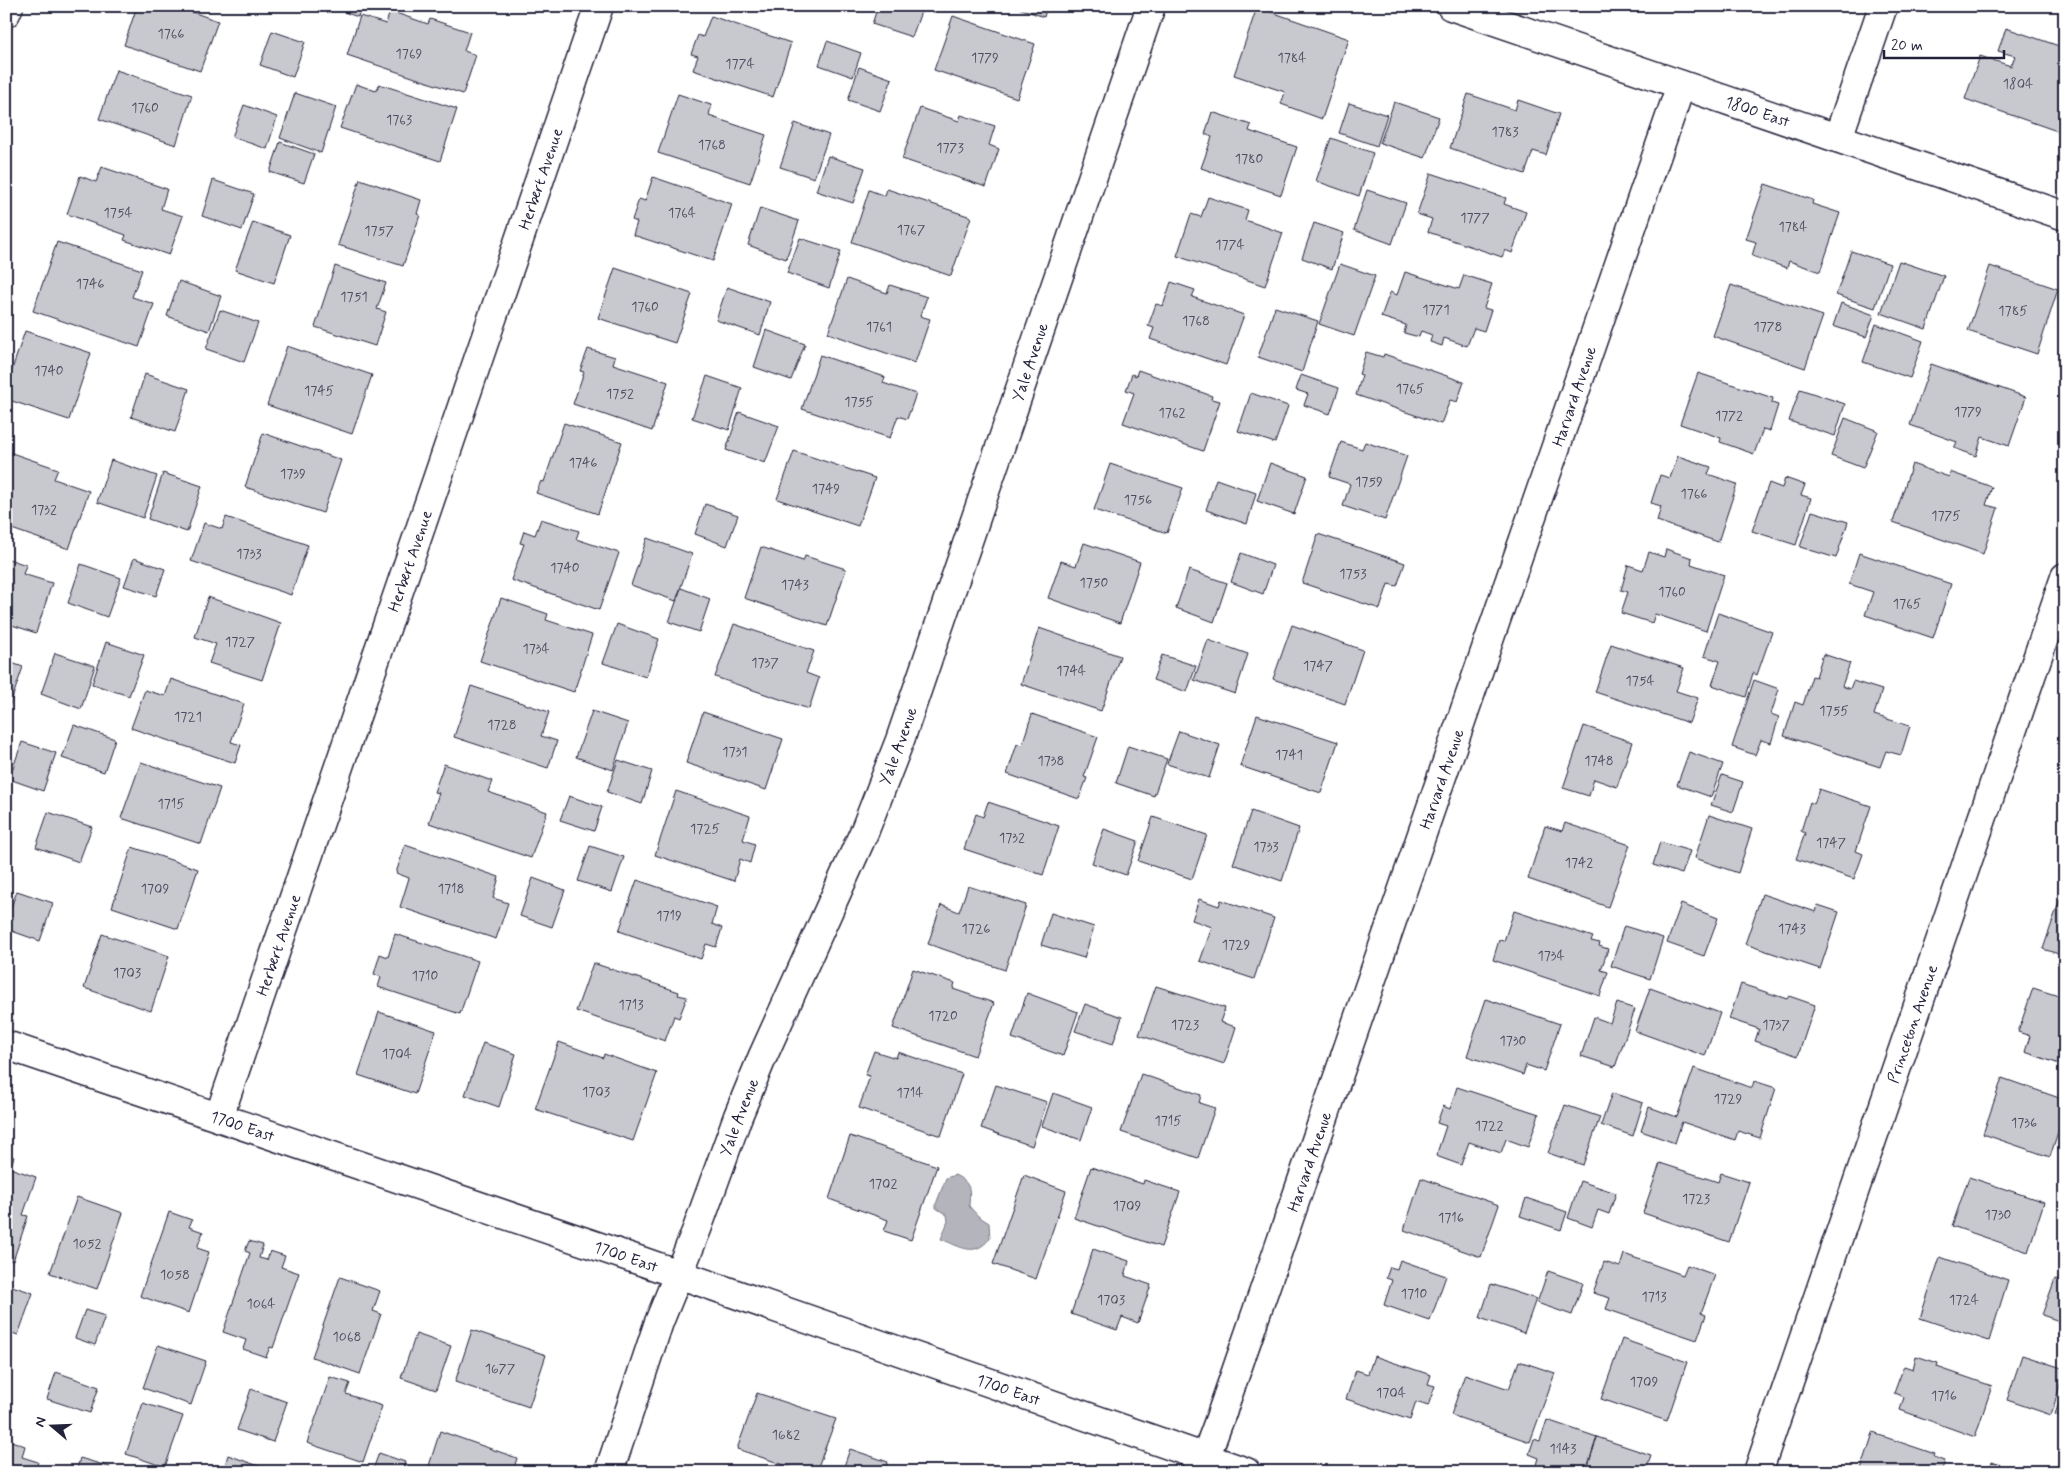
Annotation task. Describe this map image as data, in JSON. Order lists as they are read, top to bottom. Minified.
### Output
{"streets":{"street":["1800 East","Herbert Avenue","Yale Avenue","Harvard Avenue","Princeton Avenue","1700 East"]},"crossings":[["1800 East","Harvard Avenue"],["Herbert Avenue","1700 East"],["Yale Avenue","1700 East"],["Harvard Avenue","1700 East"]],"house_numbers":["1766","1769","1779","1784","1774","1804","1760","1763","1783","1768","1773","1780","1754","1764","1777","1784","1767","1757","1774","1746","1751","1760","1771","1785","1768","1761","1778","1740","1765","1745","1752","1755","1779","1762","1772","1746","1739","1759","1749","1766","1756","1732","1775","1733","1740","1753","1750","1743","1760","1765","1727","1734","1737","1747","1744","1754","1755","1721","1728","1731","1741","1738","1748","1715","1725","1732","1747","1733","1742","1709","1718","1719","1726","1743","1729","1734","1703","1710","1713","1720","1723","1737","1730","1704","1703","1714","1729","1715","1736","1722","1702","1723","1709","1730","1716","1052","1058","1710","1713","1703","1724","1064","1068","1677","1709","1704","1716","1682","1143"],"scale_bar":"20 m","north":"left"}
